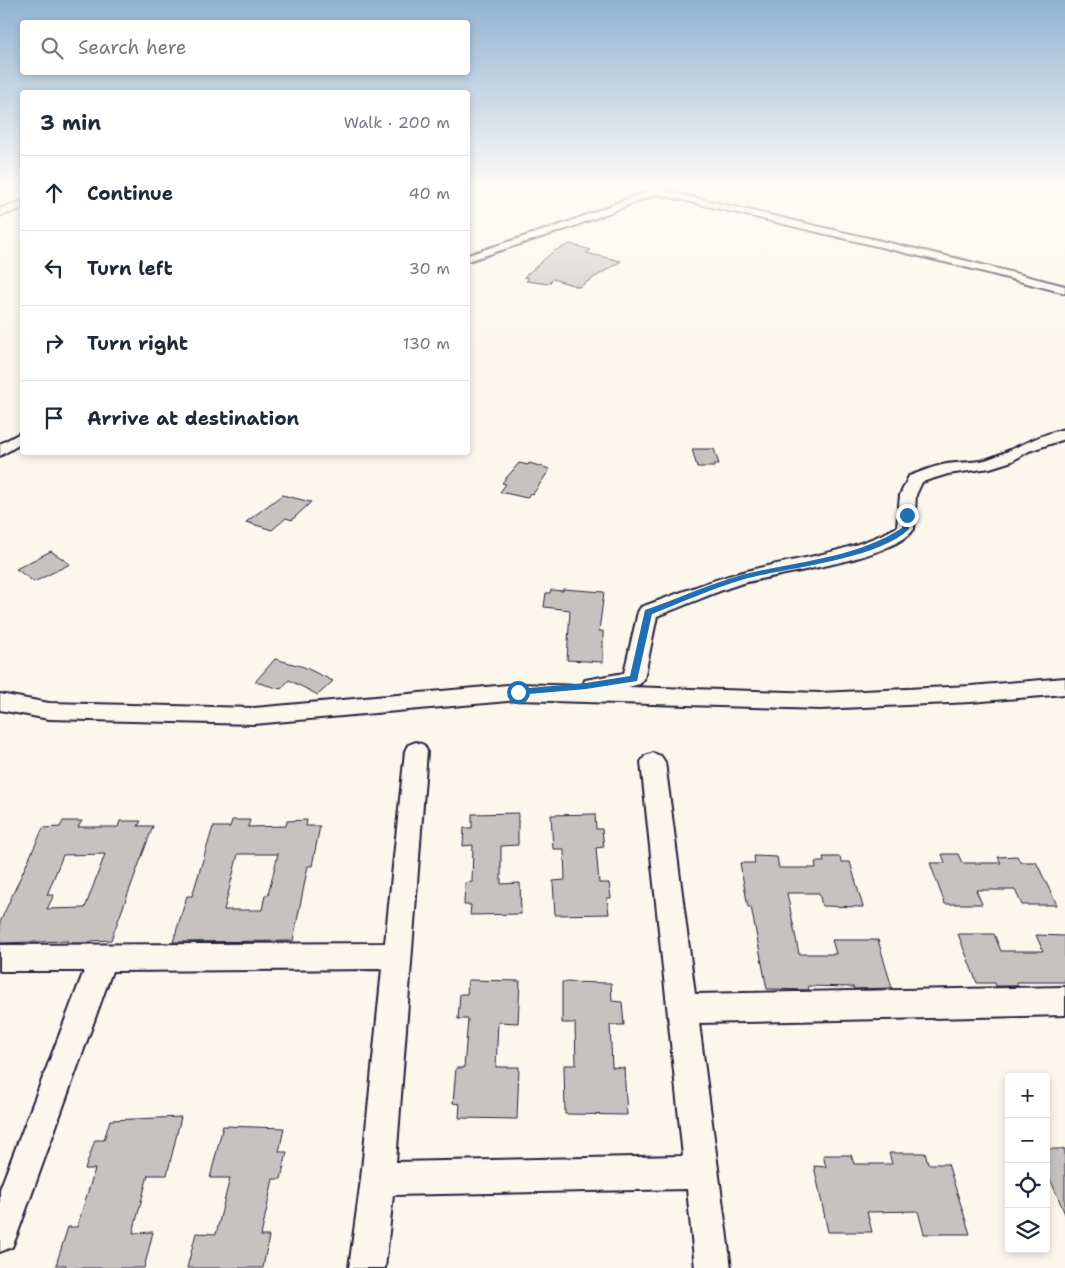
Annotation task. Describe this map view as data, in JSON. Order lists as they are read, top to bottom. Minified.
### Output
{"page":{"search":"Search here","heading":["3 min","Walk · 200 m"],"list":[["Continue","40 m"],["Turn left","30 m"],["Turn right","130 m"],"Arrive at destination"],"map_buttons":["+","−"]}}
